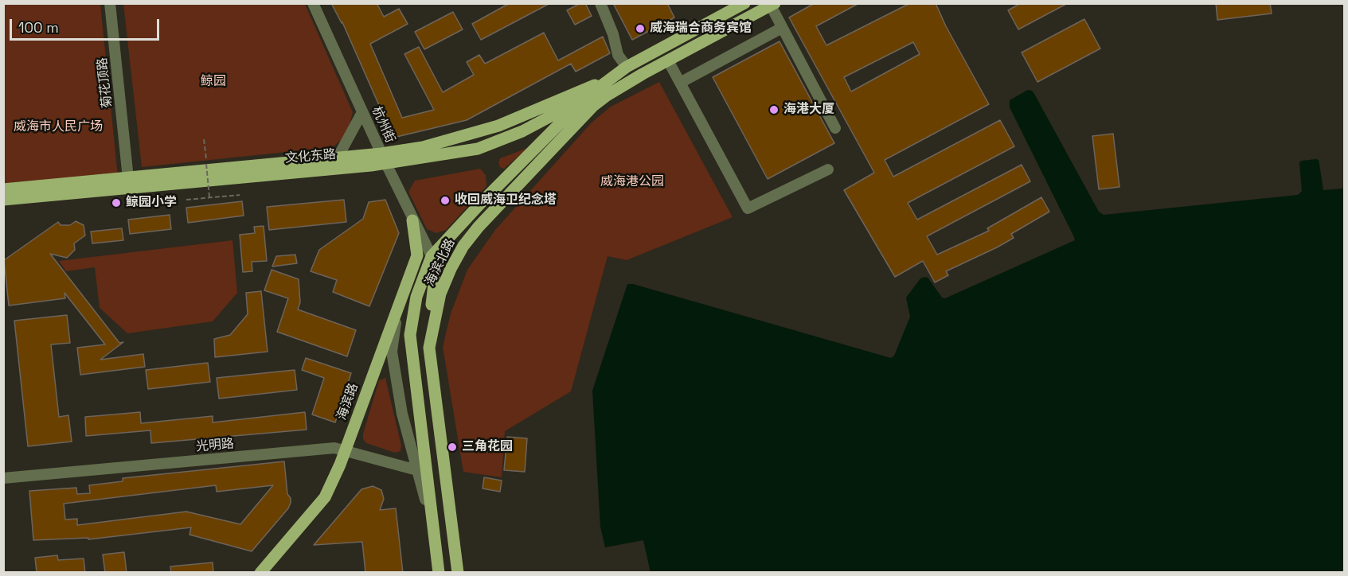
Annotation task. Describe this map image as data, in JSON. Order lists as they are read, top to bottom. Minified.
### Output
{"streets":{"main road":["文化东路","海滨北路","海滨路"],"street":["菊花顶路","杭州街","光明路"]},"crossings":[["菊花顶路","文化东路"],["杭州街","文化东路"],["杭州街","海滨北路"],["杭州街","海滨路"],["文化东路","海滨北路"],["海滨北路","光明路"],["海滨路","光明路"]],"parks":["鲸园","威海市人民广场","威海港公园"],"places":["威海瑞合商务宾馆","海港大厦","收回威海卫纪念塔","鲸园小学","三角花园"],"scale_bar":"100 m"}
